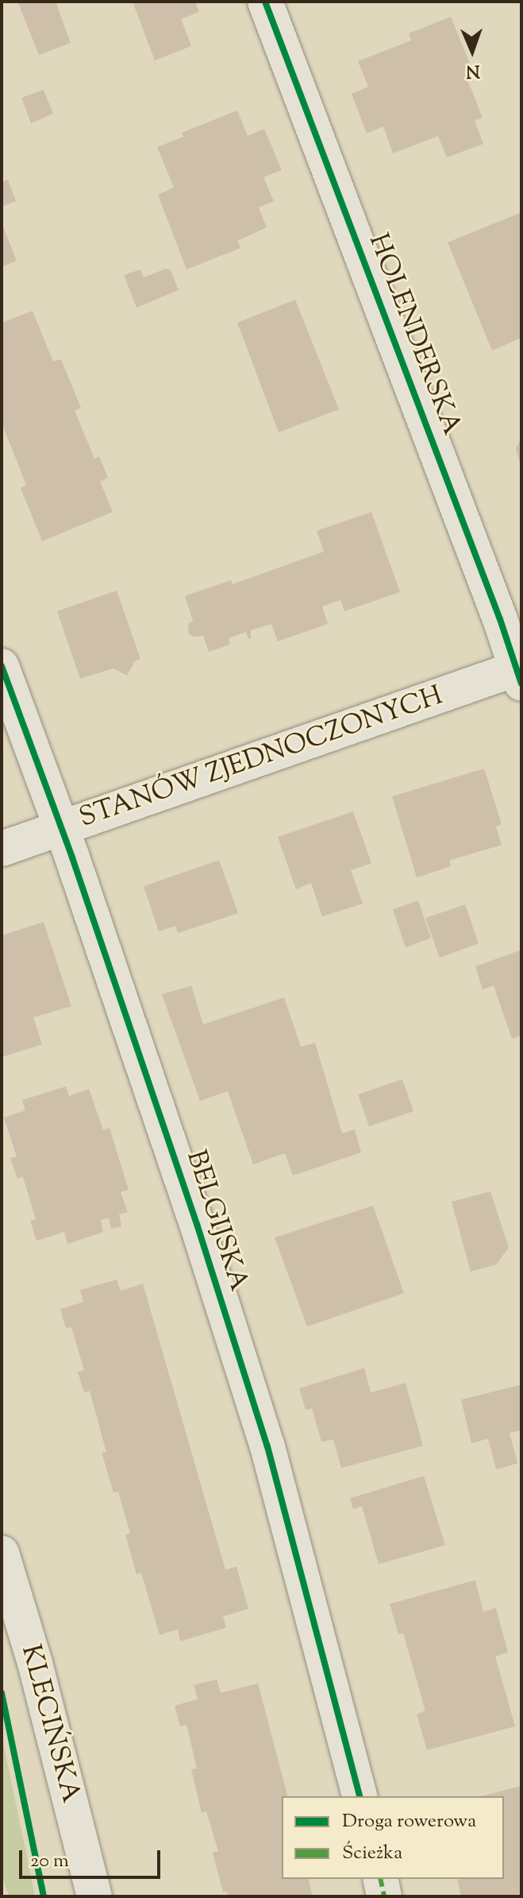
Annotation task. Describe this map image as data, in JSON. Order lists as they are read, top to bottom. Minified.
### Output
{"streets":{"street":["HOLENDERSKA","STANÓW ZJEDNOCZONYCH","BELGIJSKA","KLECIŃSKA"]},"crossings":[["HOLENDERSKA","STANÓW ZJEDNOCZONYCH"],["STANÓW ZJEDNOCZONYCH","BELGIJSKA"]],"legend":["Droga rowerowa","Ścieżka"],"scale_bar":"20 m","north":"bottom"}
